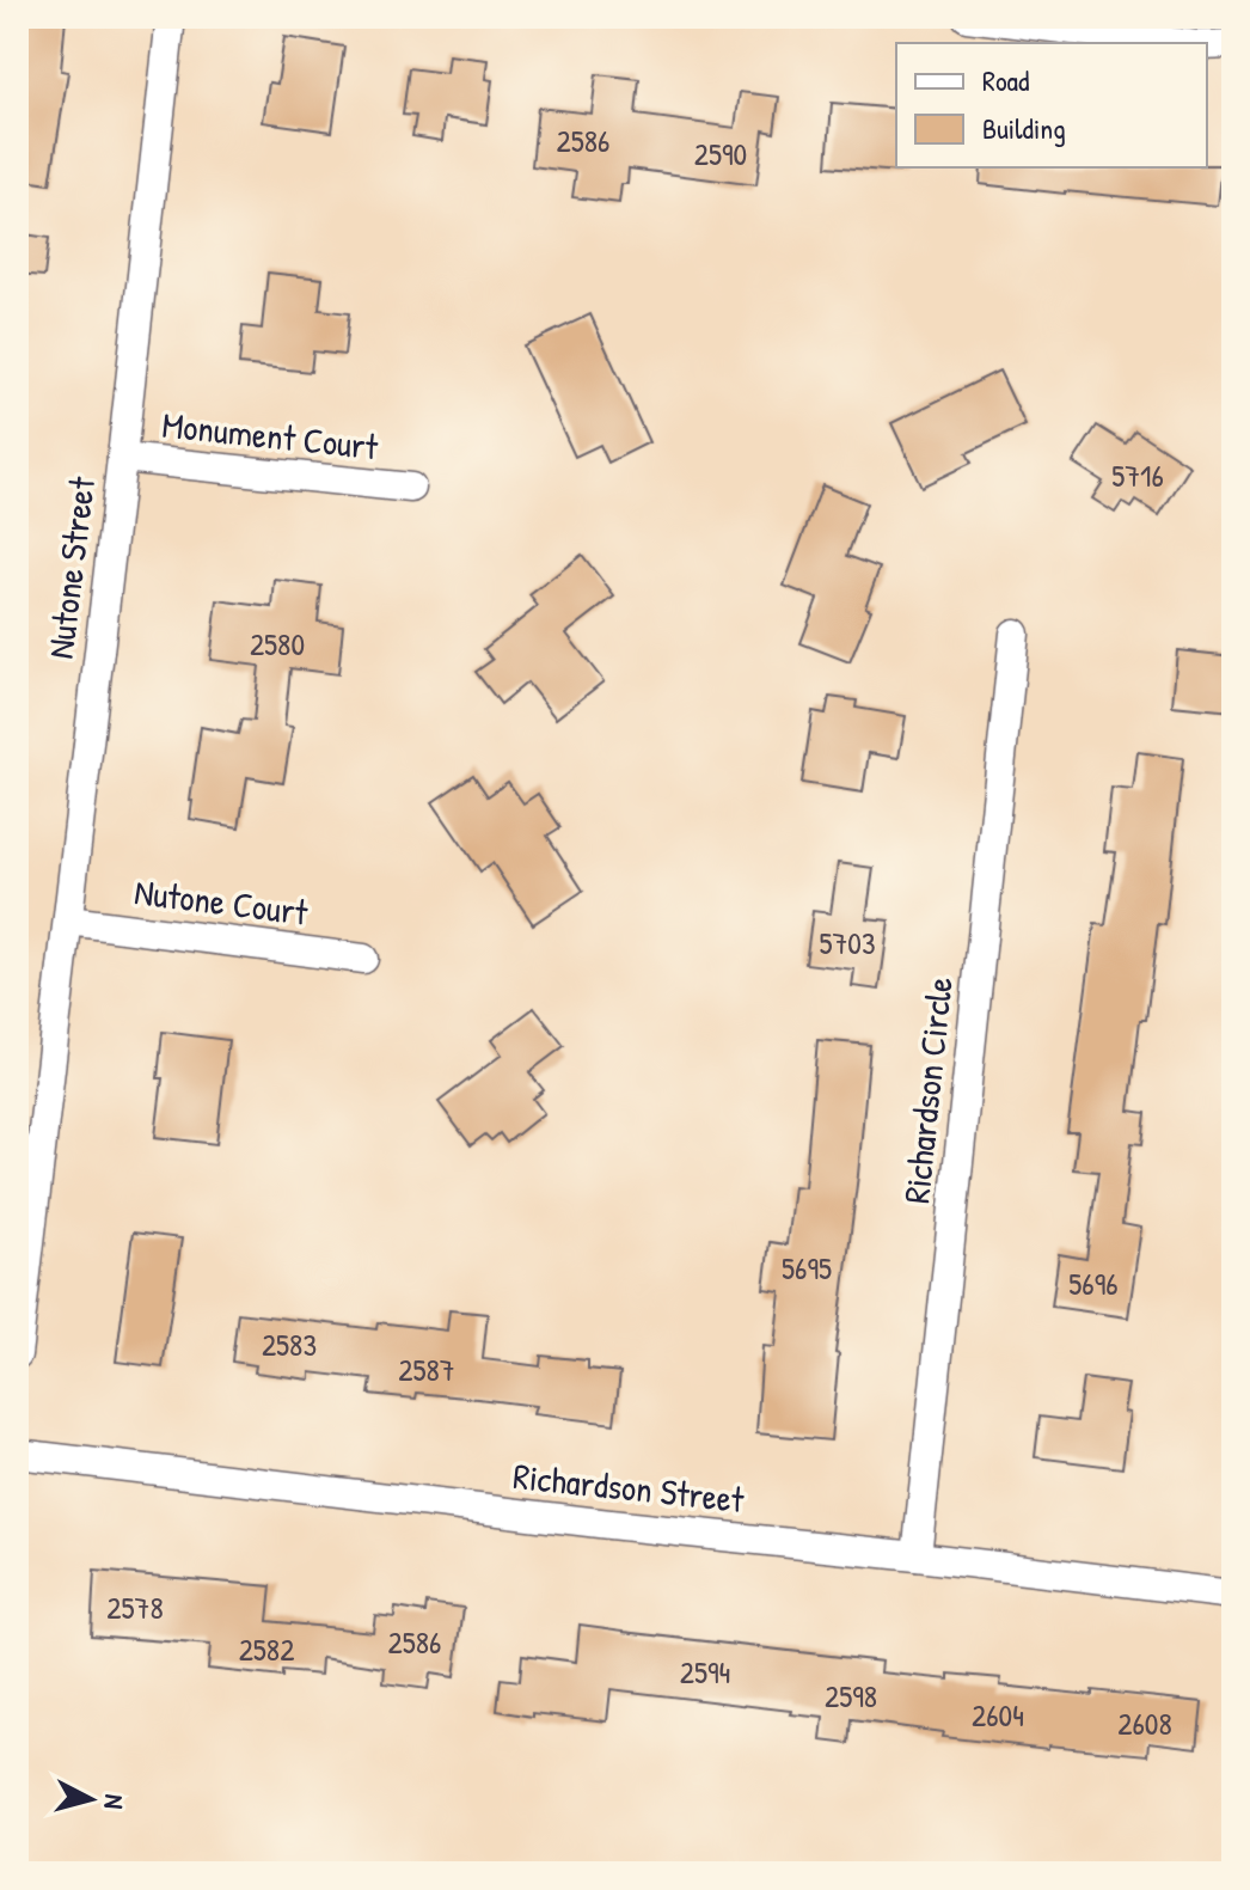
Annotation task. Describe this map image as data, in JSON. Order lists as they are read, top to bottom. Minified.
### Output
{"streets":{"street":["Monument Court","Nutone Street","Nutone Court","Richardson Circle","Richardson Street"]},"crossings":[["Monument Court","Nutone Street"],["Nutone Street","Nutone Court"],["Richardson Circle","Richardson Street"]],"house_numbers":["2586","2590","5716","2580","5703","5695","5696","2583","2587","2578","2586","2582","2594","2598","2604","2608"],"legend":["Road","Building"],"north":"right"}
